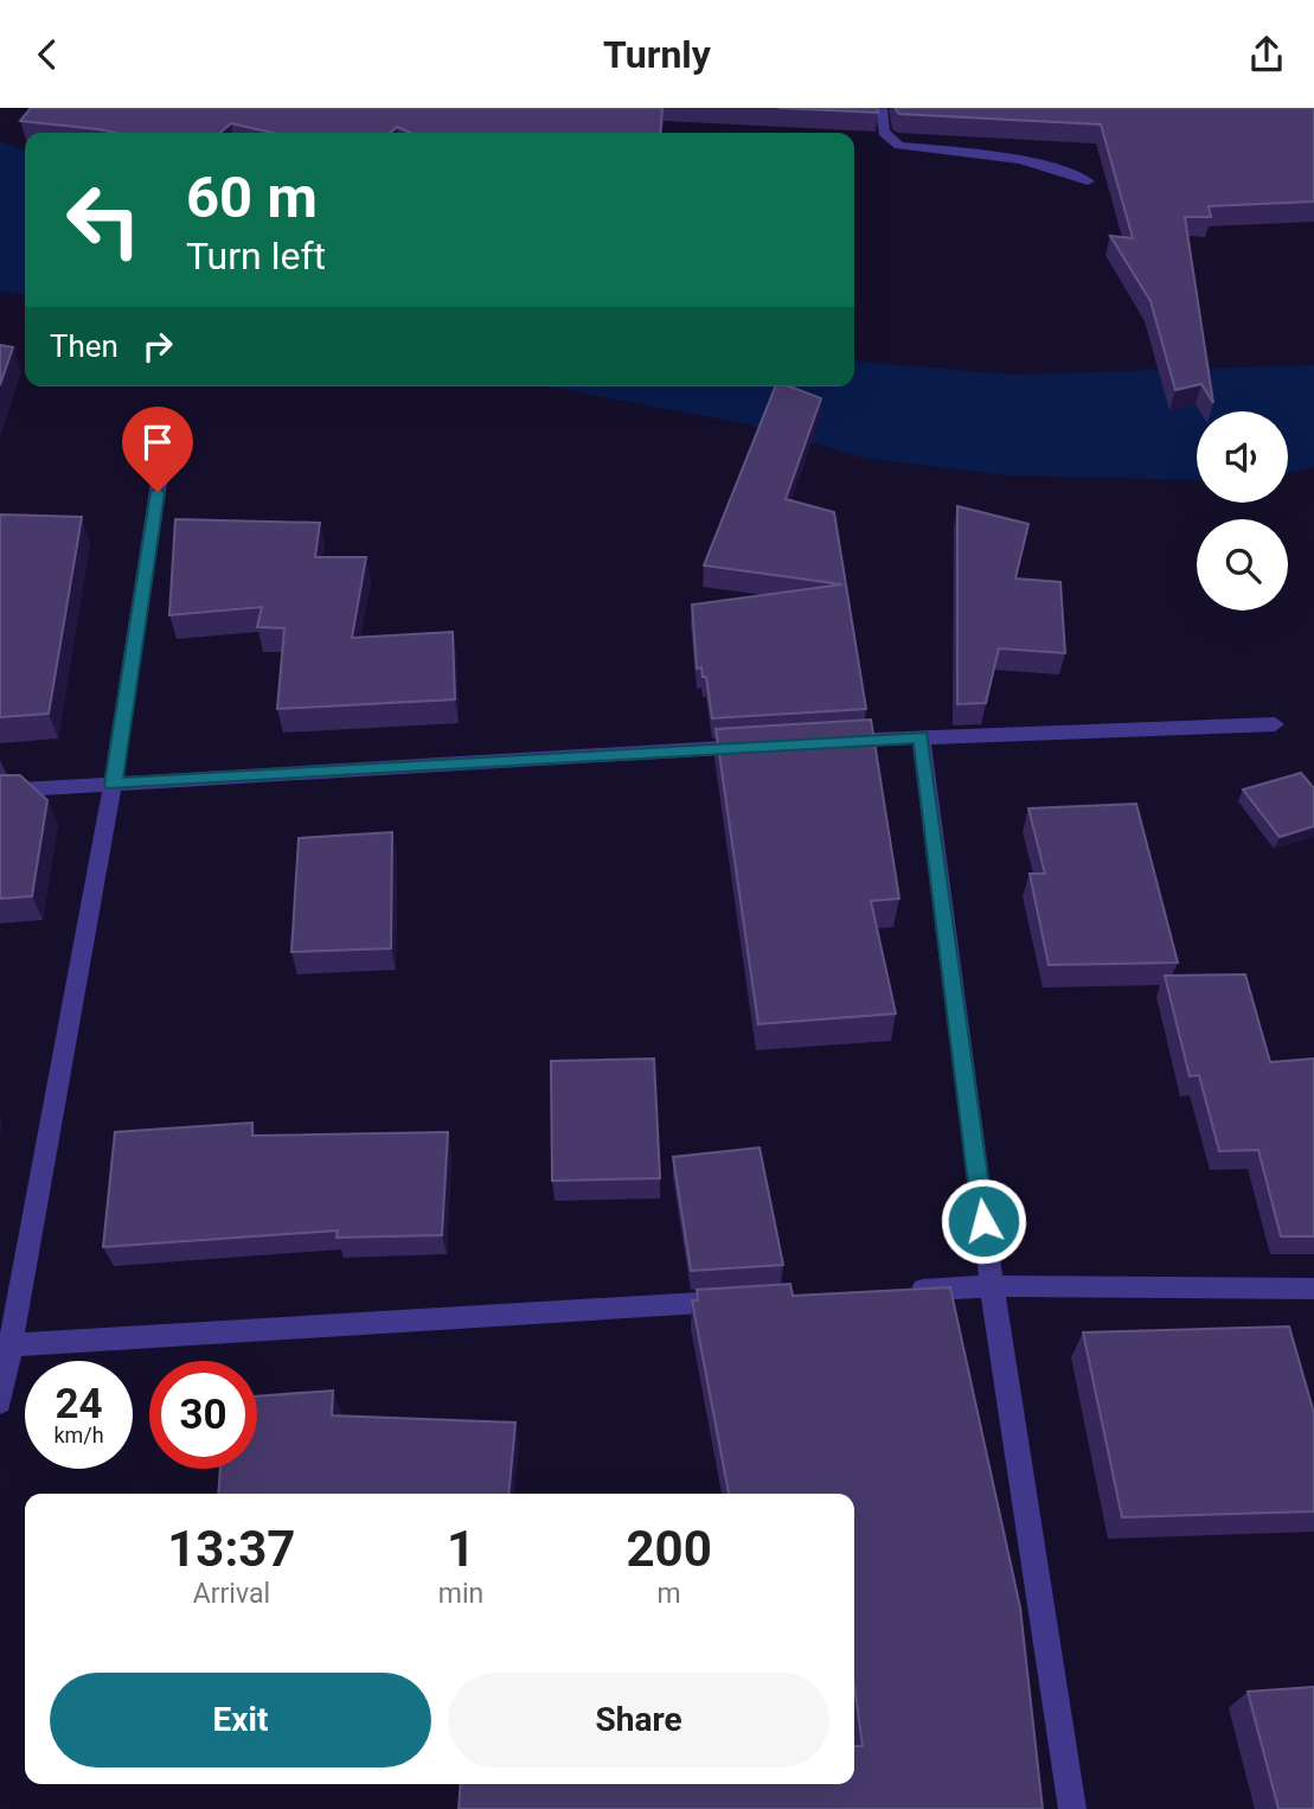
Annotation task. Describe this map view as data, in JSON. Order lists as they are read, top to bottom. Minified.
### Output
{"page":{"header":"Turnly","turn":["60 m","Turn left"],"then":"Then","speed":"24 km/h","limit":"30","eta":["13:37","Arrival","1","min","200","m"],"buttons":["Exit","Share"]}}
